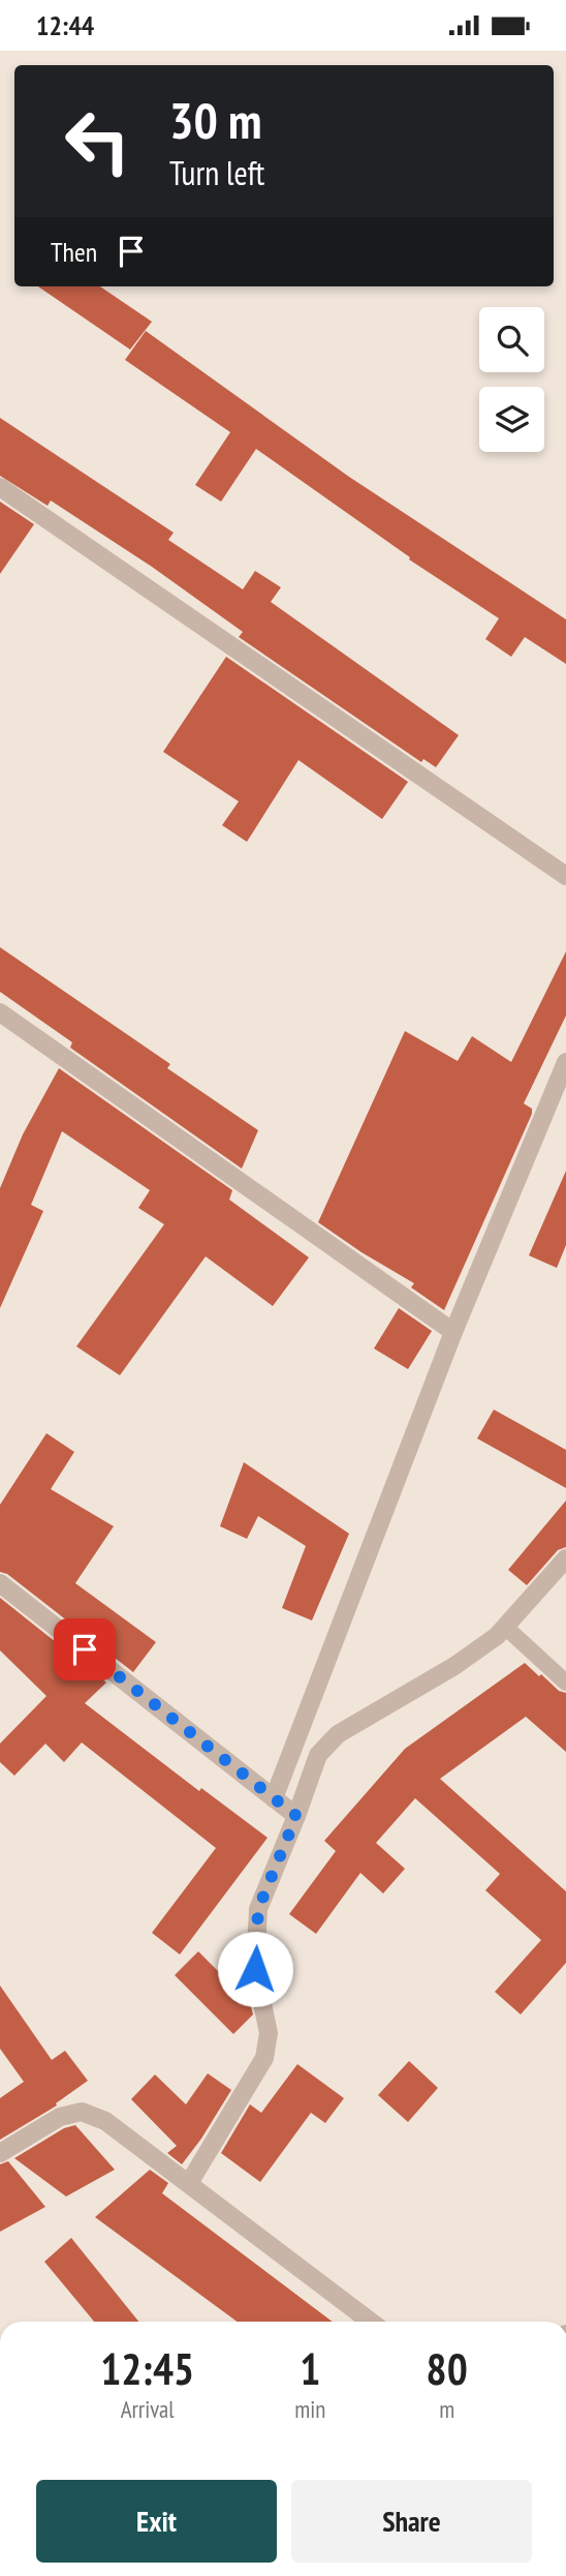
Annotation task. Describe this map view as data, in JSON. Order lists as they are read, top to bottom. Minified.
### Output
{"page":{"status":"12:44","turn":["30 m","Turn left"],"then":"Then","eta":["12:45","Arrival","1","min","80","m"],"buttons":["Exit","Share"]}}
